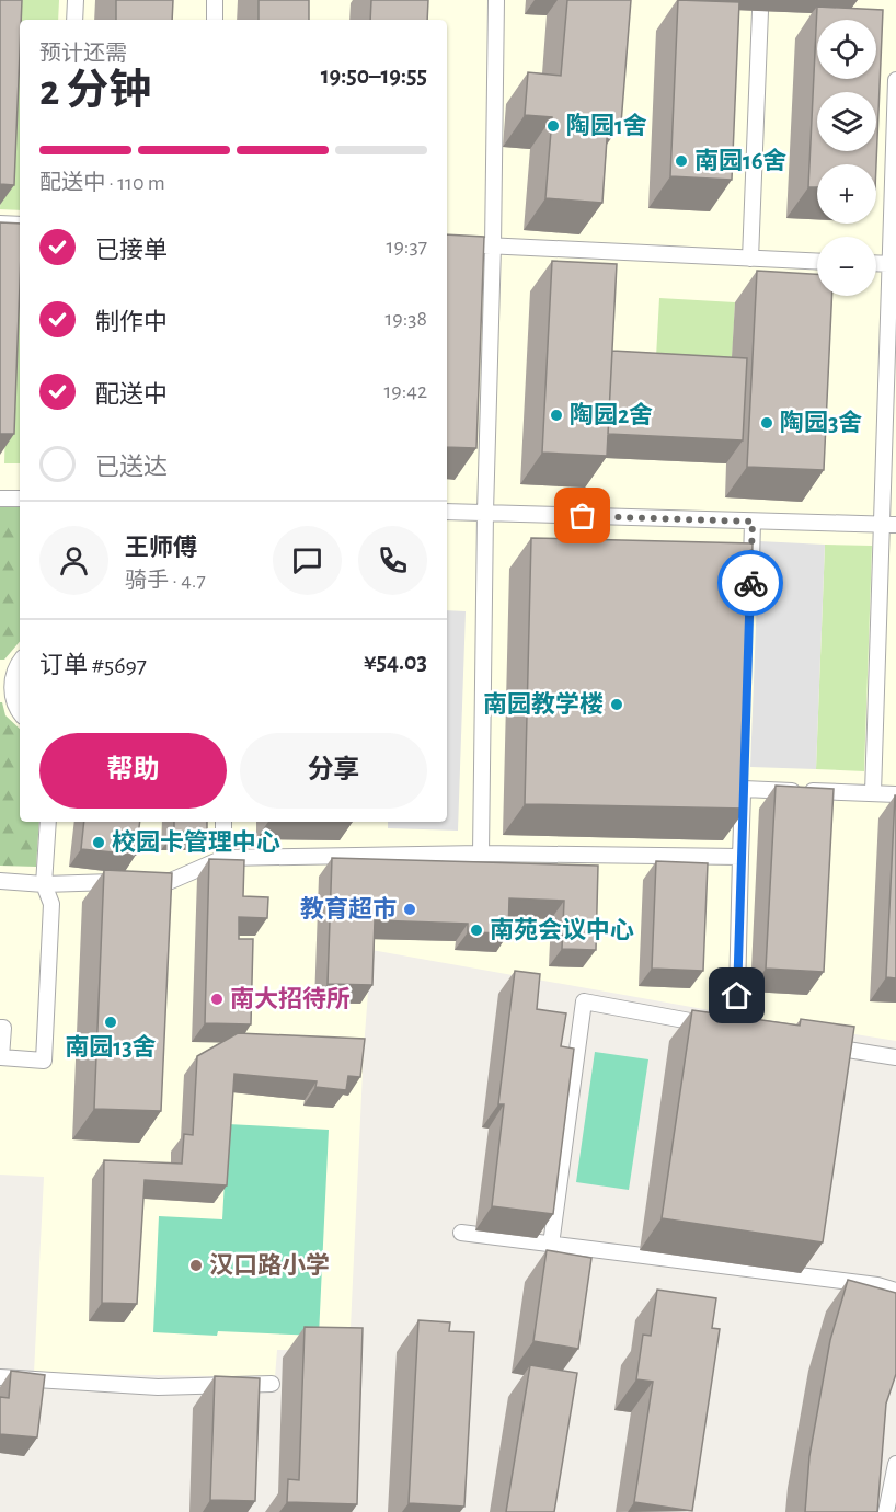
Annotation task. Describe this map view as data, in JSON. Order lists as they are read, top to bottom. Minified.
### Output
{"places":["陶园1舍","南园16舍","陶园2舍","陶园3舍","南园教学楼","校园卡管理中心","教育超市","南苑会议中心","南大招待所","南园13舍","汉口路小学"],"page":{"map_buttons":["+","−"],"heading":["2 分钟","预计还需","19:50–19:55"],"panel":["王师傅","骑手 · 4.7","订单 #5697","¥54.03"],"bar":"配送中 · 110 m","list":[["已接单","19:37"],["制作中","19:38"],["配送中","19:42"],"已送达"],"buttons":["帮助","分享"]}}
